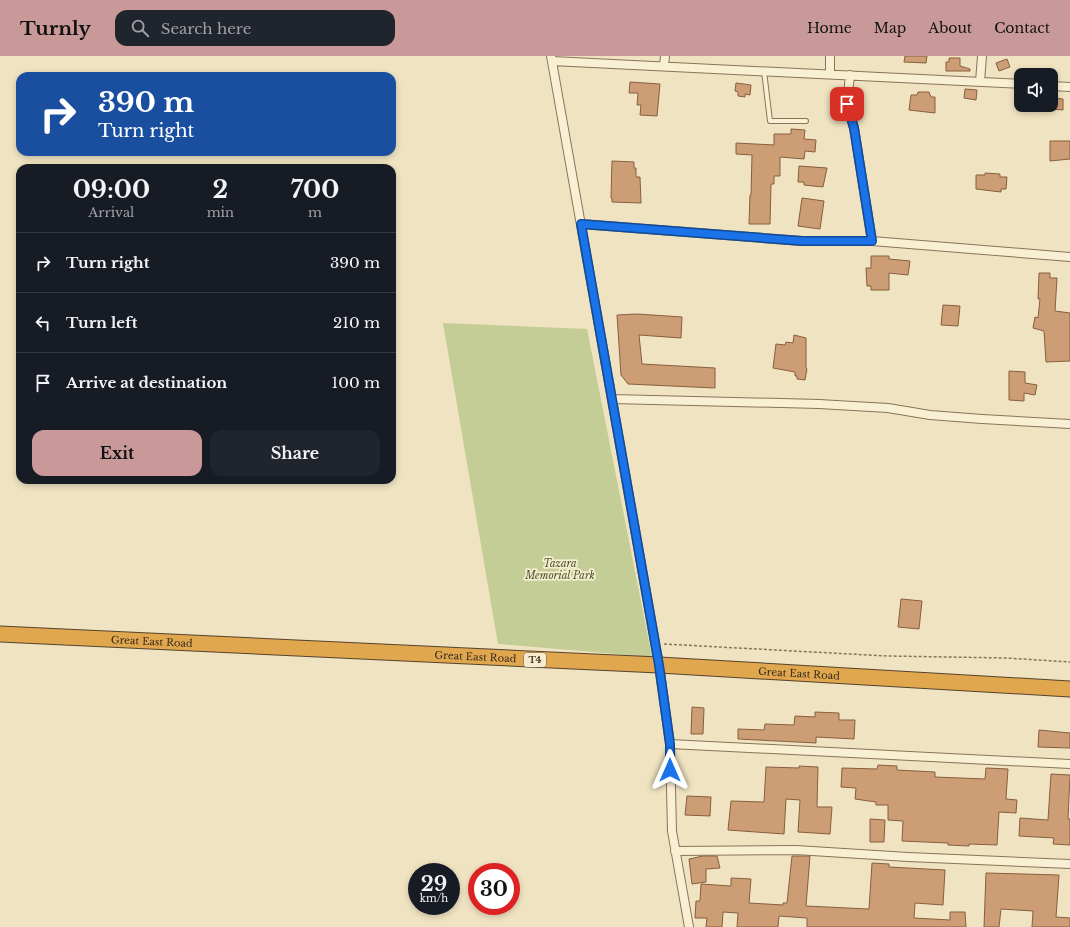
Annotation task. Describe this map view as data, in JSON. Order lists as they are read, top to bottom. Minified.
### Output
{"streets":{"highway":["Great East Road","T4"]},"parks":["Tazara Memorial Park"],"page":{"header":"Turnly","search":"Search here","nav":["Home","Map","About","Contact"],"turn":["390 m","Turn right"],"eta":["09:00","Arrival","2","min","700","m"],"list":[{"name":"Turn right","value":"390 m"},{"name":"Turn left","value":"210 m"},{"name":"Arrive at destination","value":"100 m"}],"buttons":["Exit","Share"],"speed":"29 km/h","limit":"30"}}
